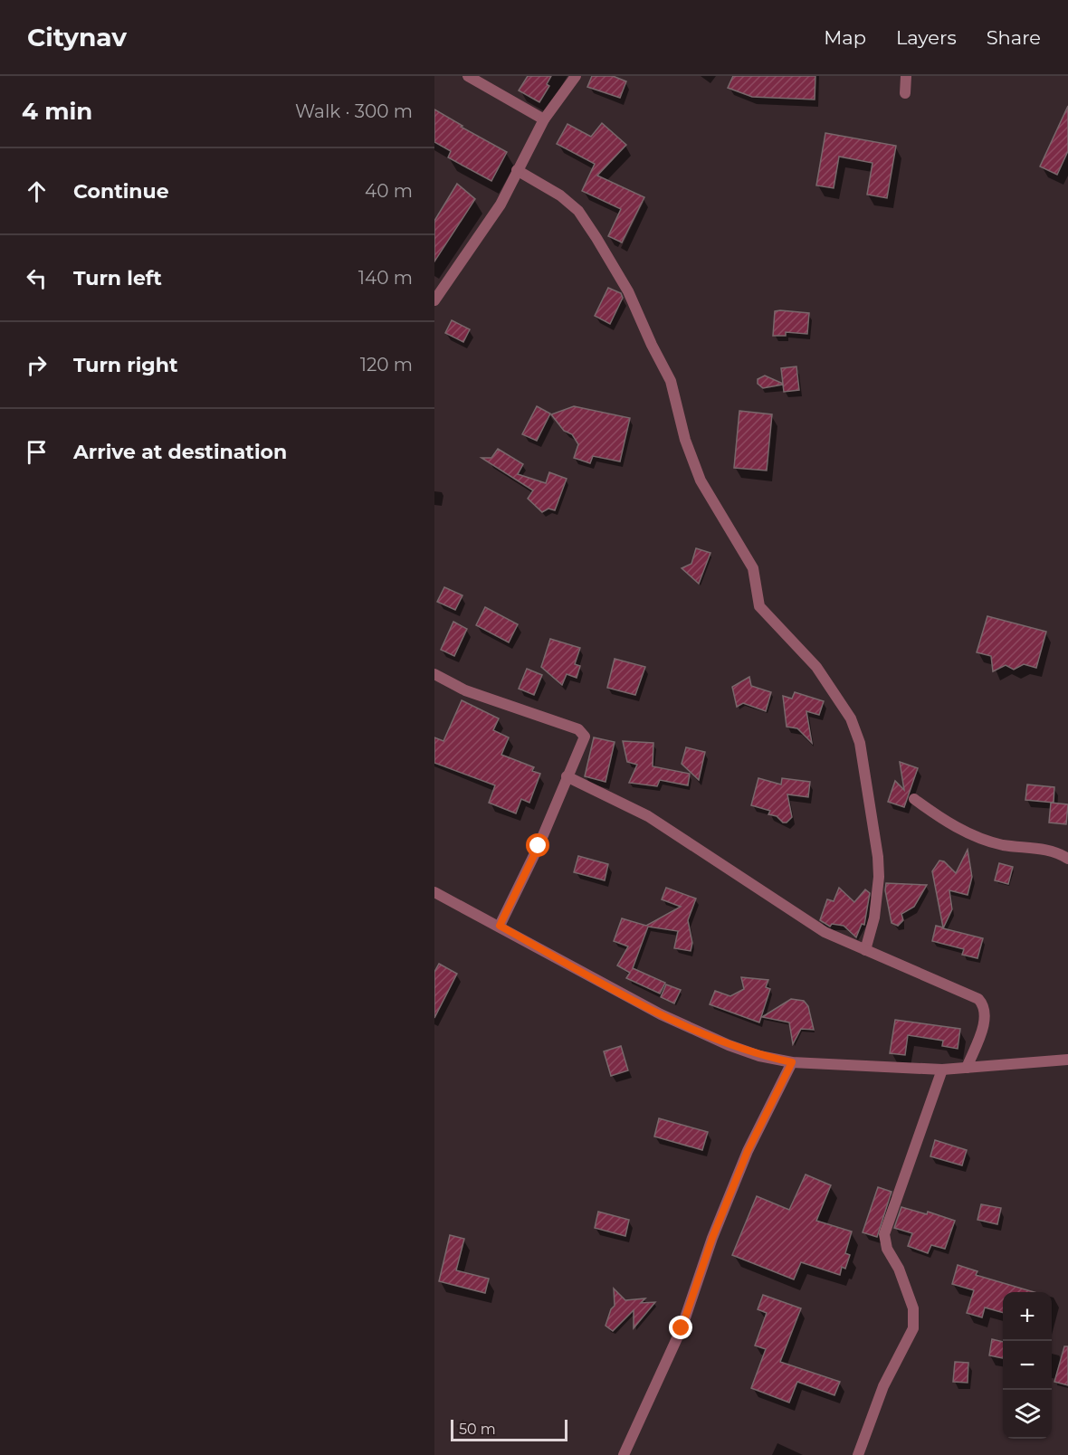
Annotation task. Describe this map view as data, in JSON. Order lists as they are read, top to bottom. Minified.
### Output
{"scale_bar":"50 m","page":{"header":"Citynav","nav":["Map","Layers","Share"],"heading":["4 min","Walk · 300 m"],"list":[["Continue","40 m"],["Turn left","140 m"],["Turn right","120 m"],"Arrive at destination"],"map_buttons":["+","−"],"scale":"50 m"}}
